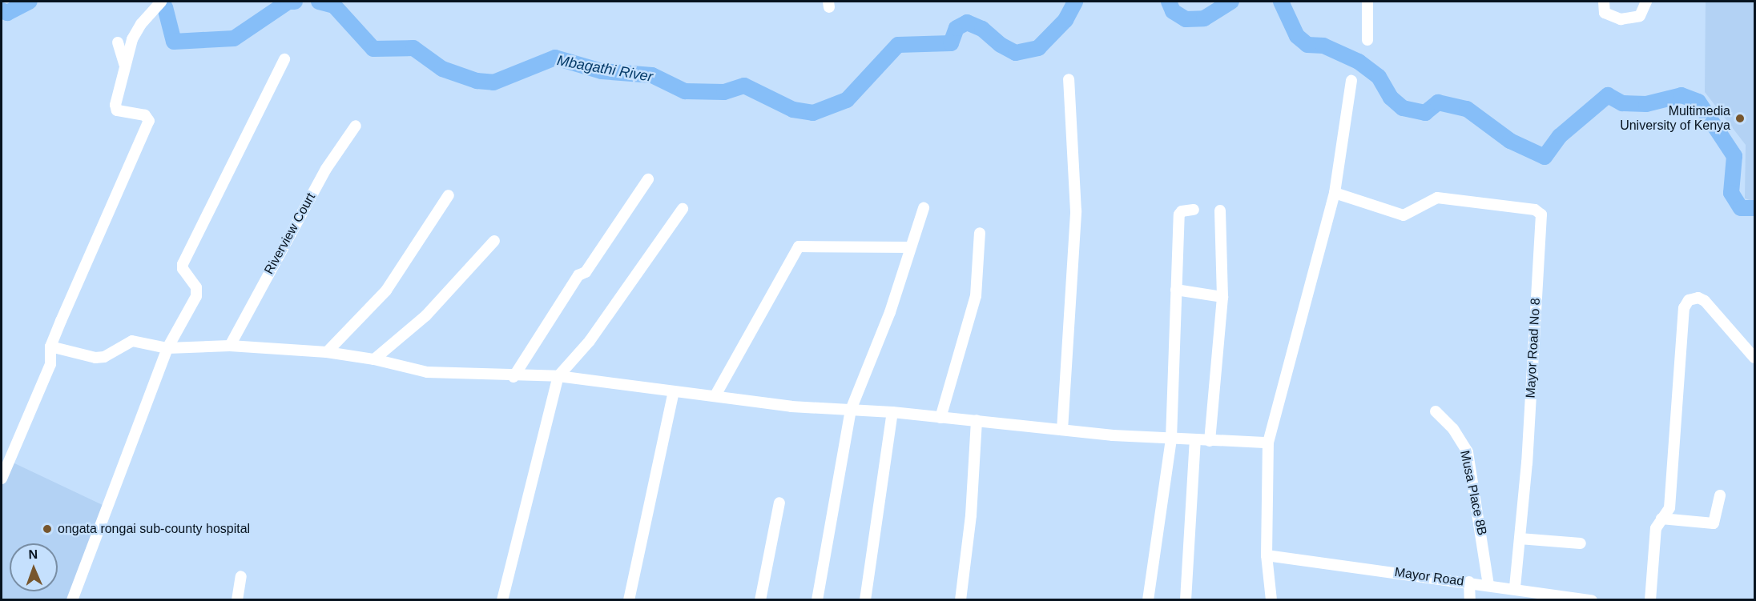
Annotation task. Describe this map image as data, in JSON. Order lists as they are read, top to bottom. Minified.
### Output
{"streets":{"street":["Riverview Court","Mayor Road No 8","Musa Place 8B","Mayor Road"]},"crossings":[["Mayor Road No 8","Mayor Road"],["Musa Place 8B","Mayor Road"]],"water":["Mbagathi River"],"places":["Multimedia University of Kenya","ongata rongai sub-county hospital"],"north":"top"}
